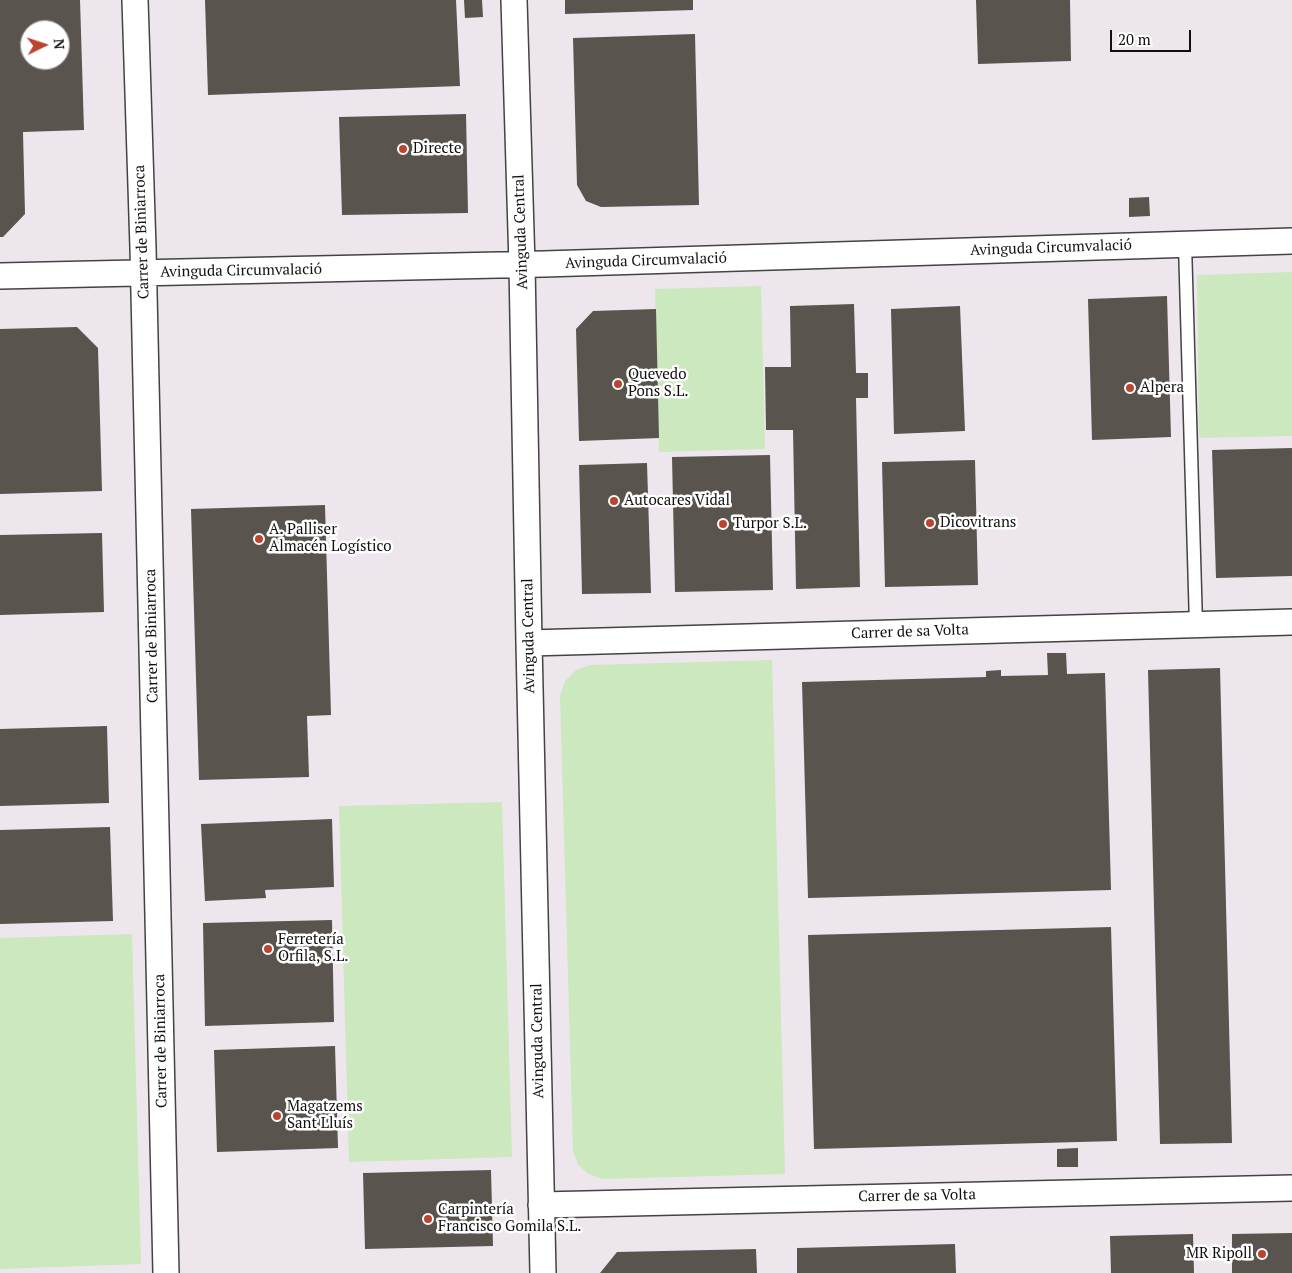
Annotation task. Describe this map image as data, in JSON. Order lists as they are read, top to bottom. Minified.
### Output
{"streets":{"street":["Carrer de Biniarroca","Avinguda Central","Avinguda Circumvalació","Carrer de sa Volta"]},"crossings":[["Carrer de Biniarroca","Avinguda Circumvalació"],["Avinguda Central","Avinguda Circumvalació"],["Avinguda Central","Carrer de sa Volta"]],"places":["Directe","Quevedo Pons S.L.","Alpera","Autocares Vidal","Dicovitrans","Turpor S.L.","A. Palliser Almacén Logístico","Ferretería Orfila, S.L.","Magatzems Sant Lluís","Carpintería Francisco Gomila S.L.","MR Ripoll"],"scale_bar":"20 m","north":"right"}
